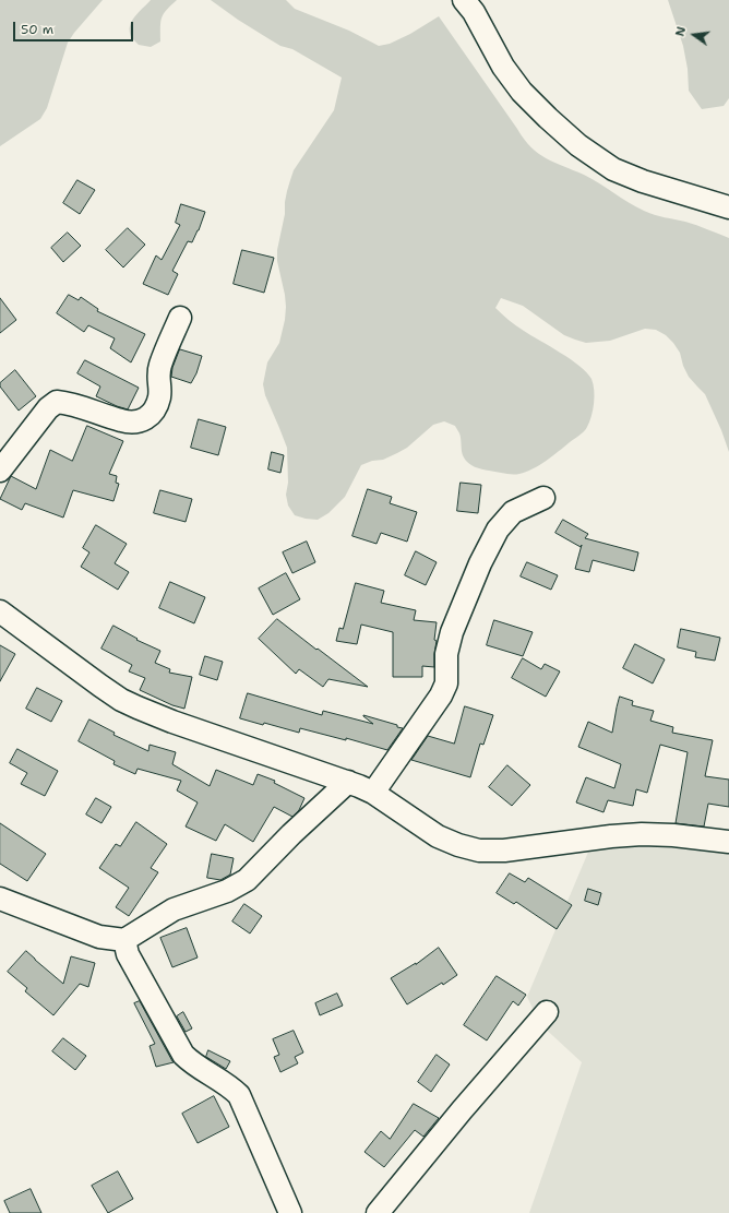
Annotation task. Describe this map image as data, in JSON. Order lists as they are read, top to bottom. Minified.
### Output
{"scale_bar":"50 m","north":"left"}
